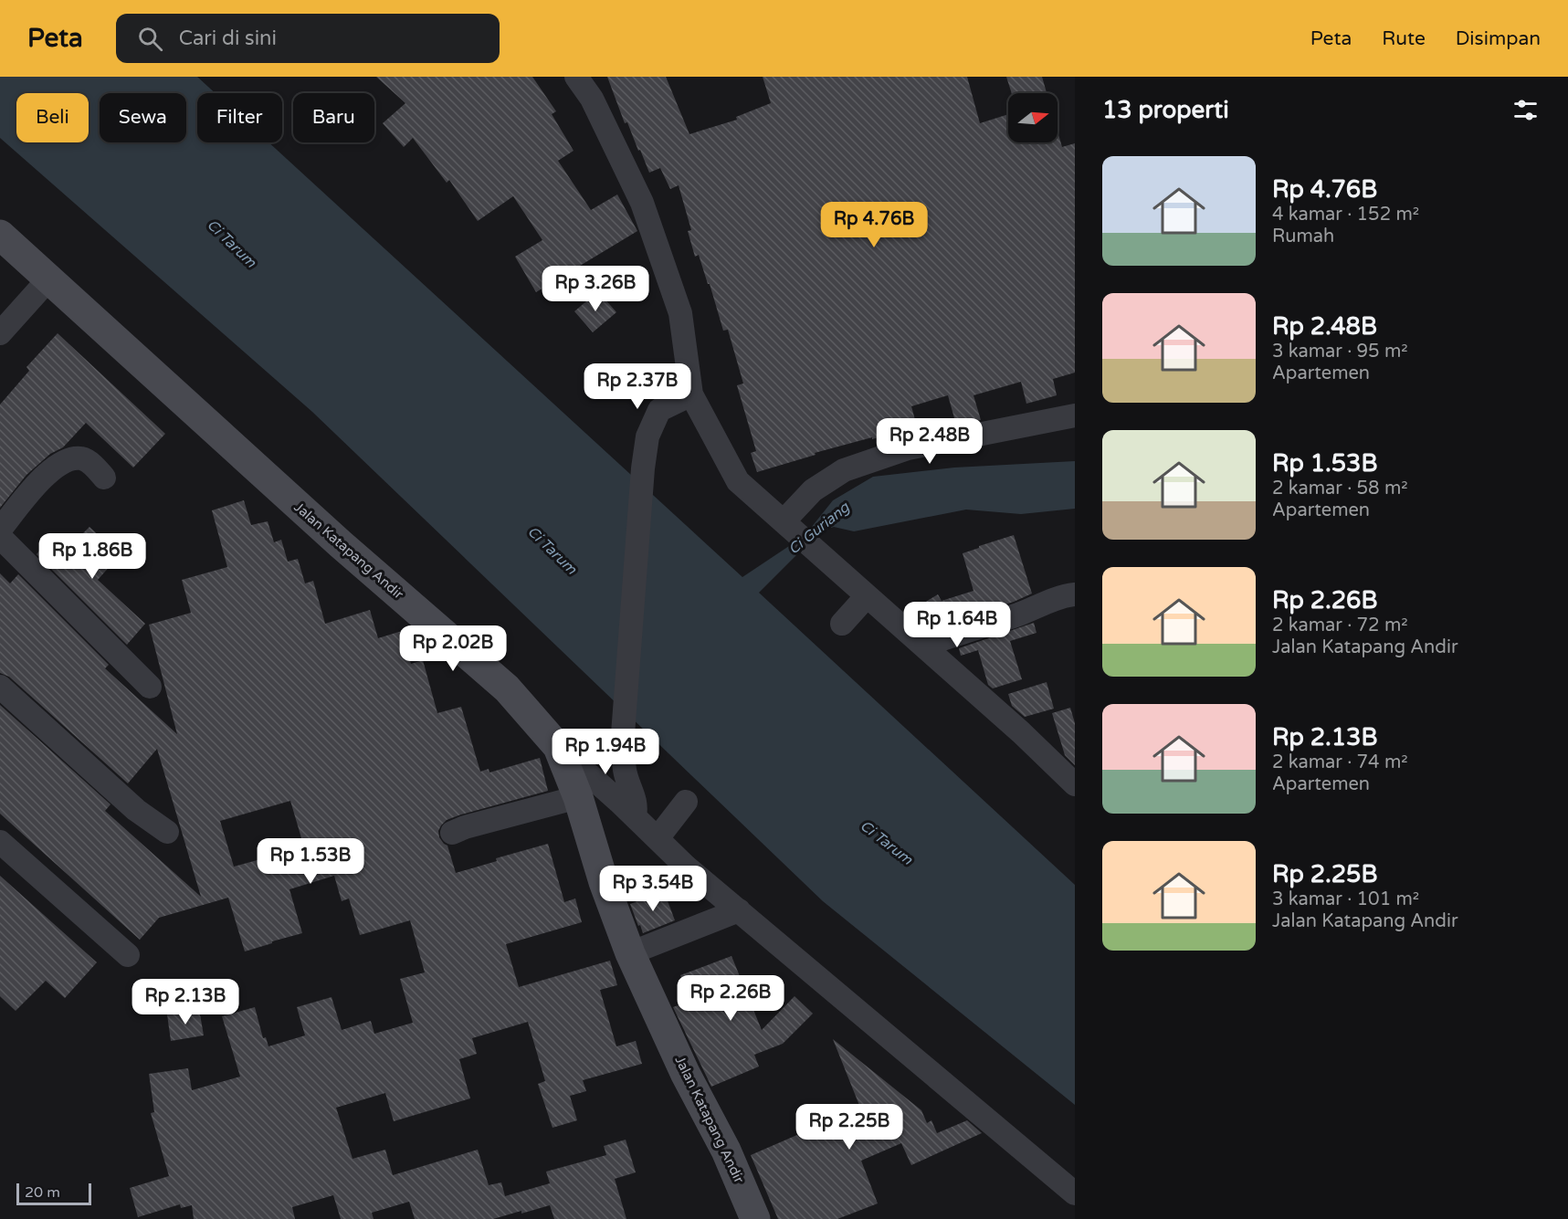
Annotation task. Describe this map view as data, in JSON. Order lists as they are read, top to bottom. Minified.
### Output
{"streets":{"street":["Jalan Katapang Andir"]},"water":["Ci Tarum","Ci Guriang"],"scale_bar":"20 m","north":"right","page":{"header":"Peta","search":"Cari di sini","nav":["Peta","Rute","Disimpan"],"heading":"13 properti","chip":["Beli","Sewa","Filter","Baru"],"list":[{"name":"Rp 4.76B","note":"4 kamar · 152 m² · Rumah"},{"name":"Rp 2.48B","note":"3 kamar · 95 m² · Apartemen"},{"name":"Rp 1.53B","note":"2 kamar · 58 m² · Apartemen"},{"name":"Rp 2.26B","note":"2 kamar · 72 m² · Jalan Katapang Andir"},{"name":"Rp 2.13B","note":"2 kamar · 74 m² · Apartemen"},{"name":"Rp 2.25B","note":"3 kamar · 101 m² · Jalan Katapang Andir"}],"price":["Rp 4.76B","Rp 3.26B","Rp 2.37B","Rp 2.48B","Rp 1.86B","Rp 1.64B","Rp 2.02B","Rp 1.94B","Rp 1.53B","Rp 3.54B","Rp 2.26B","Rp 2.13B","Rp 2.25B"],"scale":"20 m"}}
